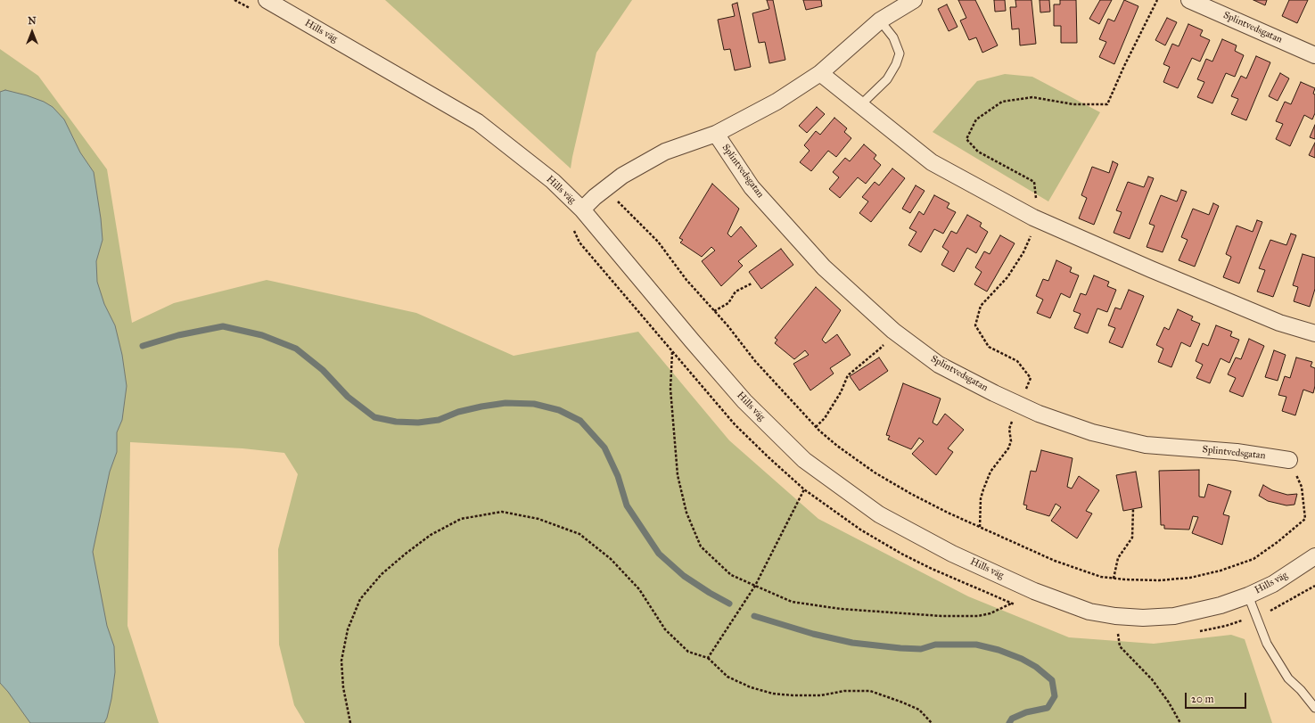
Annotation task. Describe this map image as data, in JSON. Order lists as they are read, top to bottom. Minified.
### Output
{"streets":{"street":["Splintvedsgatan","Hills väg"]},"crossings":[["Splintvedsgatan","Hills väg"]],"scale_bar":"20 m","north":"top"}
